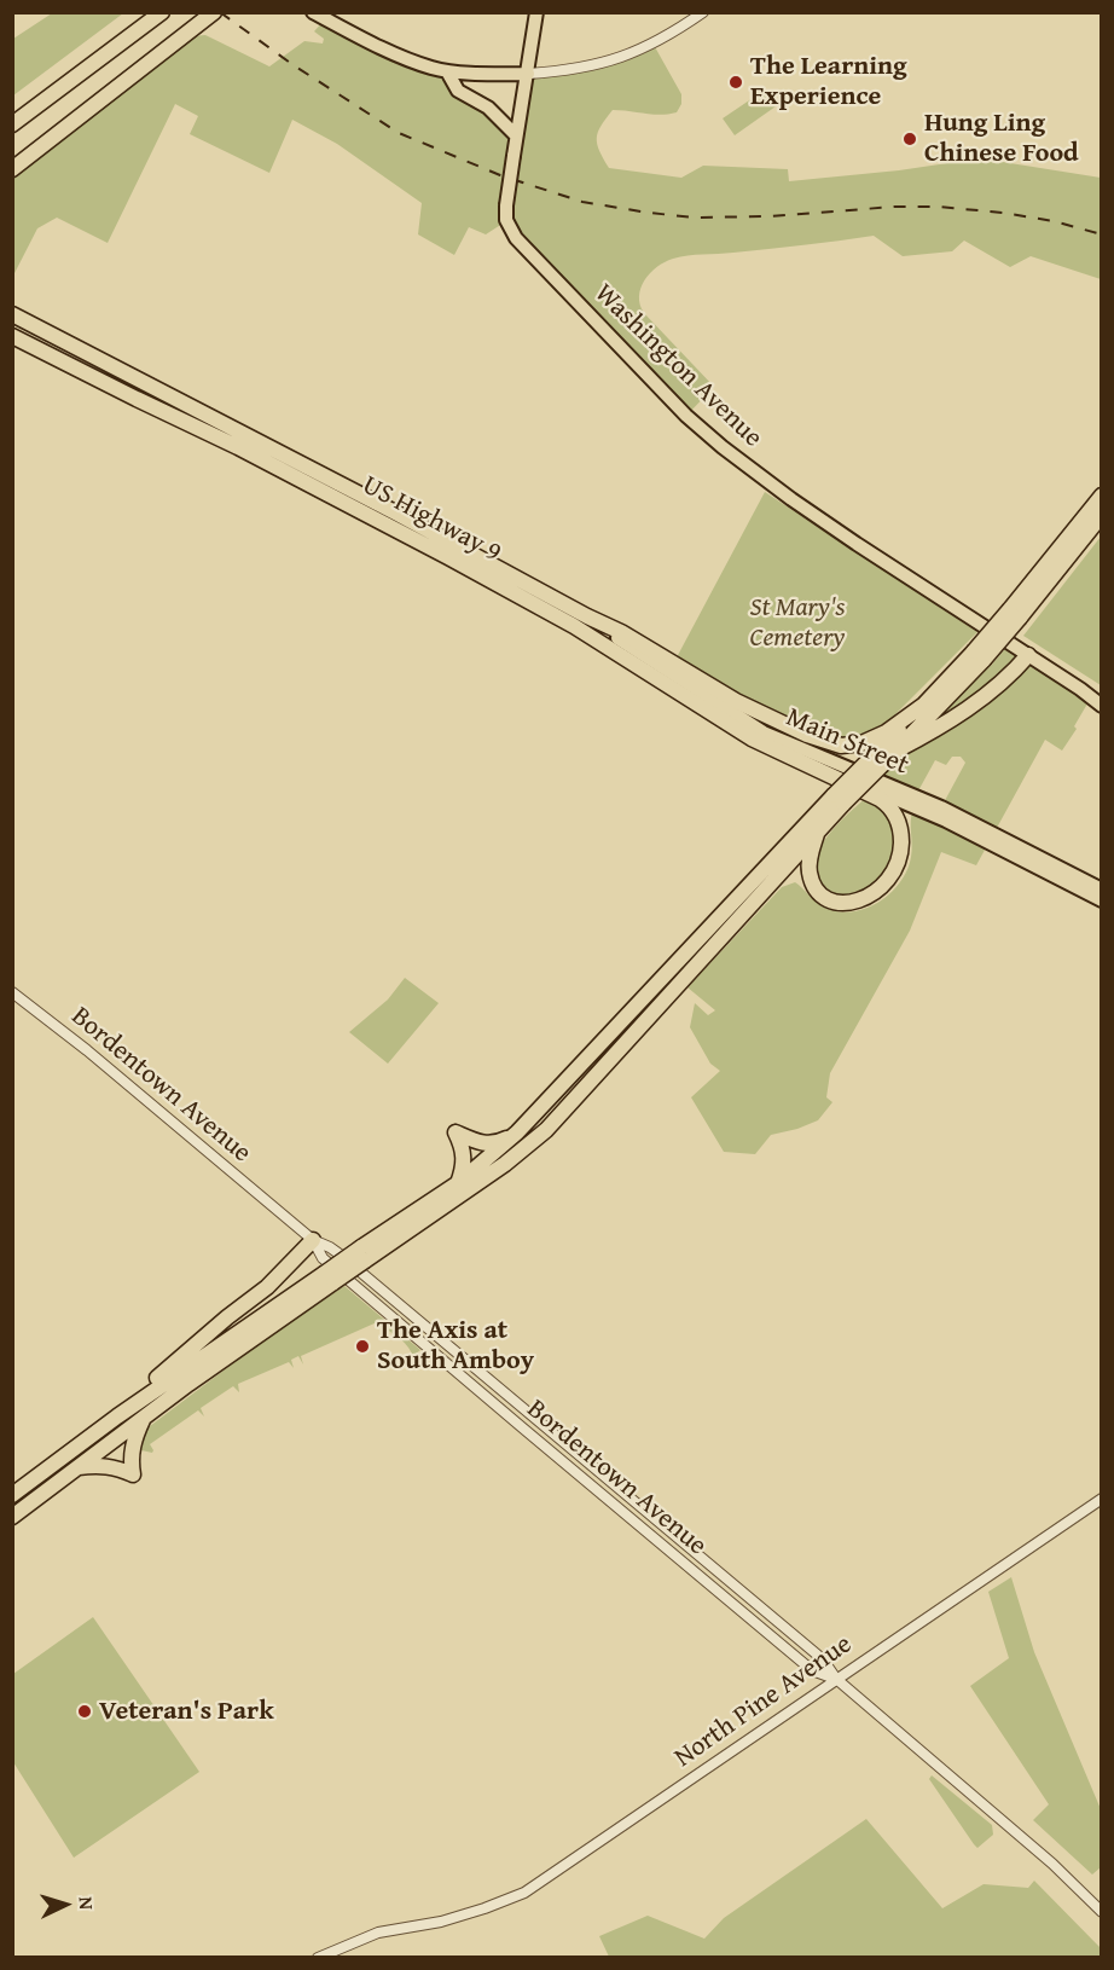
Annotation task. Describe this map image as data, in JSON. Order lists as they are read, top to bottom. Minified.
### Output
{"streets":{"highway":["US Highway 9"],"main road":["Washington Avenue","Main Street"],"street":["Bordentown Avenue","North Pine Avenue"]},"crossings":[["US Highway 9","Main Street"],["Bordentown Avenue","North Pine Avenue"]],"parks":["St Mary's Cemetery"],"places":["The Learning Experience","Hung Ling Chinese Food","The Axis at South Amboy","Veteran's Park"],"north":"right"}
